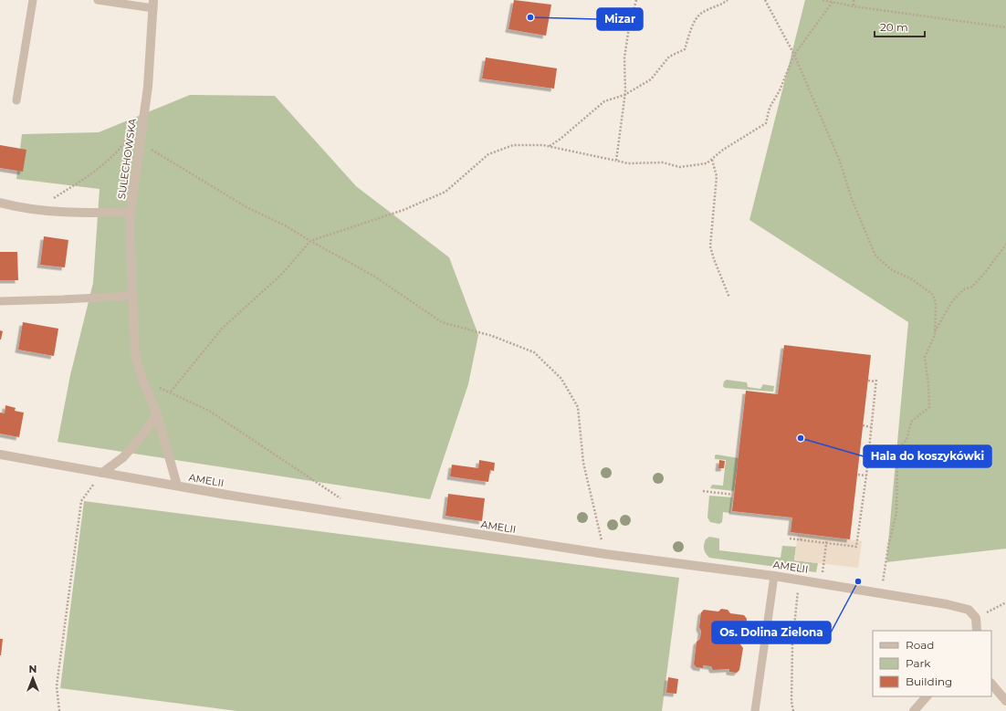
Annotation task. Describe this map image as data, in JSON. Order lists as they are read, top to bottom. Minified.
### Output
{"streets":{"street":["SULECHOWSKA","AMELII"]},"places":["Mizar","Hala do koszykówki","Os. Dolina Zielona"],"legend":["Road","Park","Building"],"scale_bar":"20 m","north":"top"}
